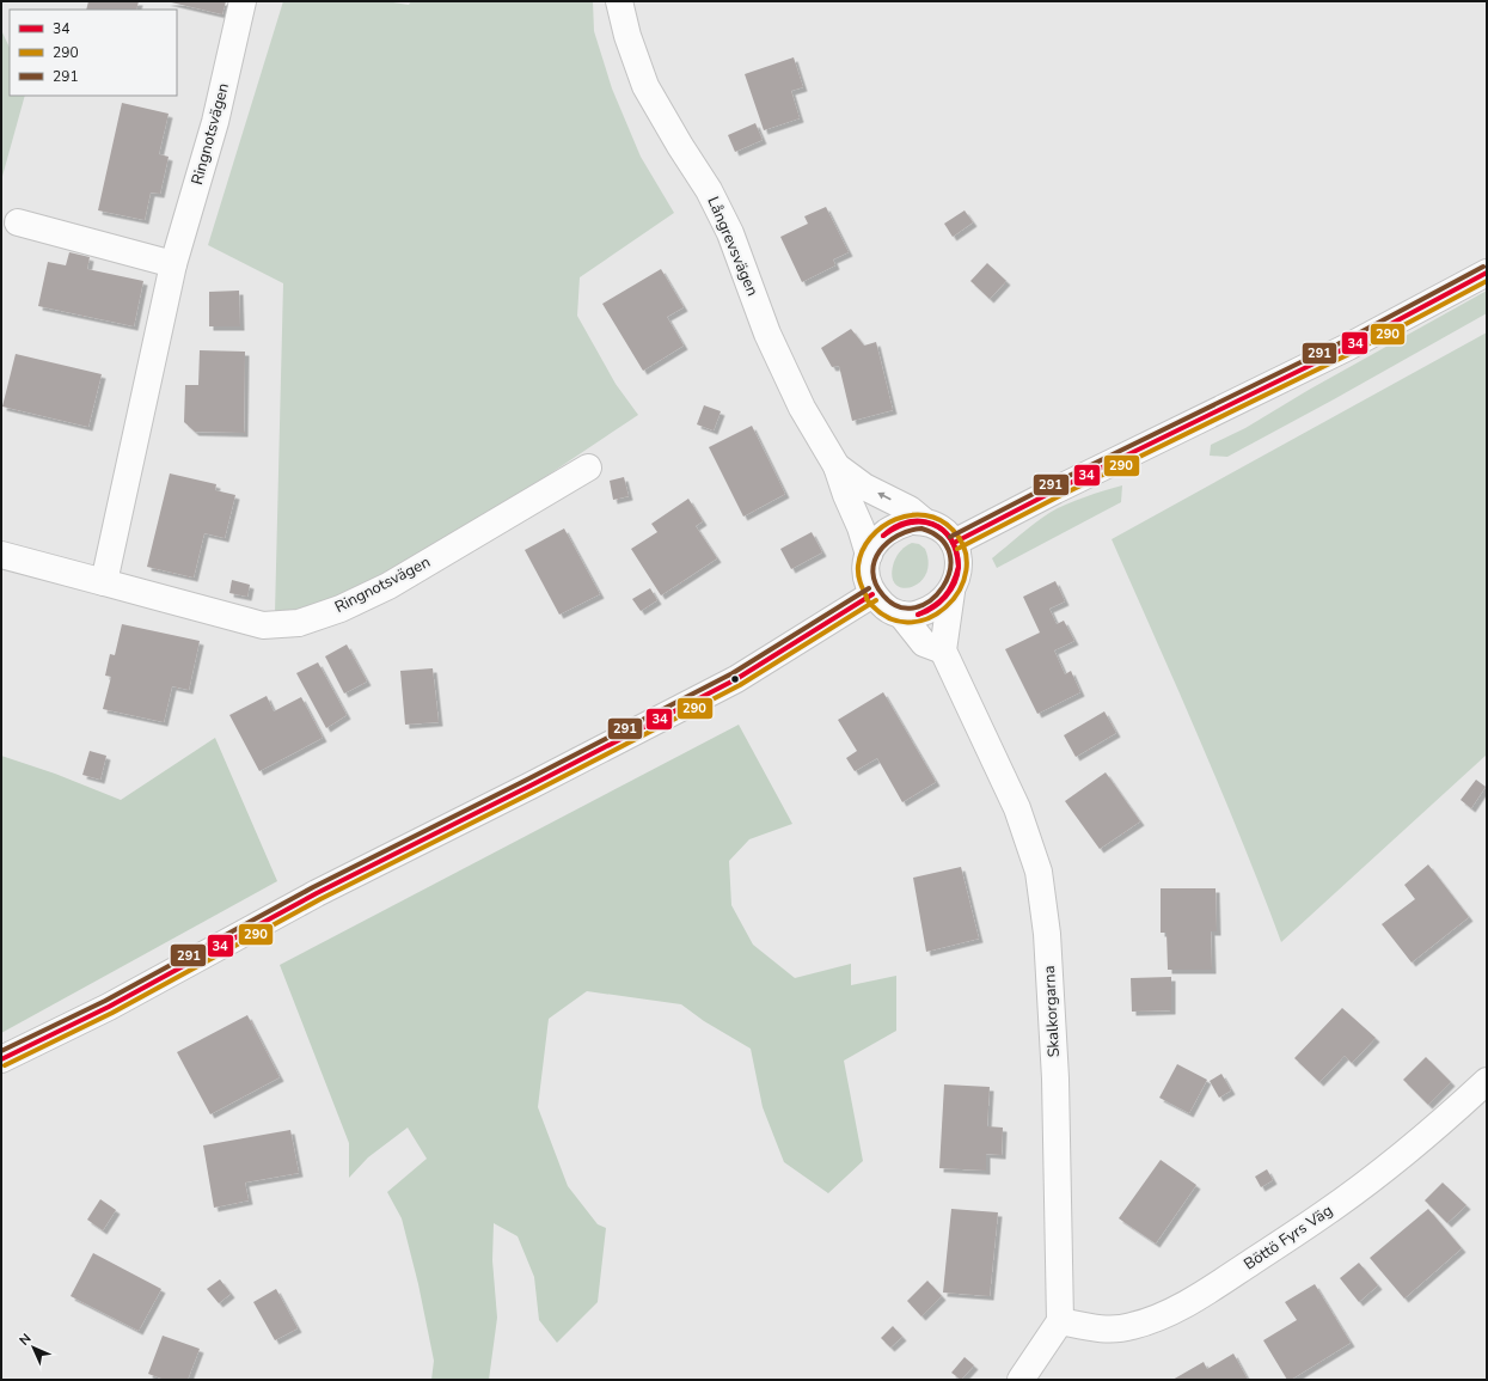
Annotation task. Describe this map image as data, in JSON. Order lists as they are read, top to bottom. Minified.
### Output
{"streets":{"street":["Ringnotsvägen","Långrevsvägen","Skalkorgarna","Böttö Fyrs Väg"]},"crossings":[["Skalkorgarna","Böttö Fyrs Väg"]],"lines":["transit line 291","transit line 34","transit line 290"],"legend":["34","290","291"],"north":"top left"}
